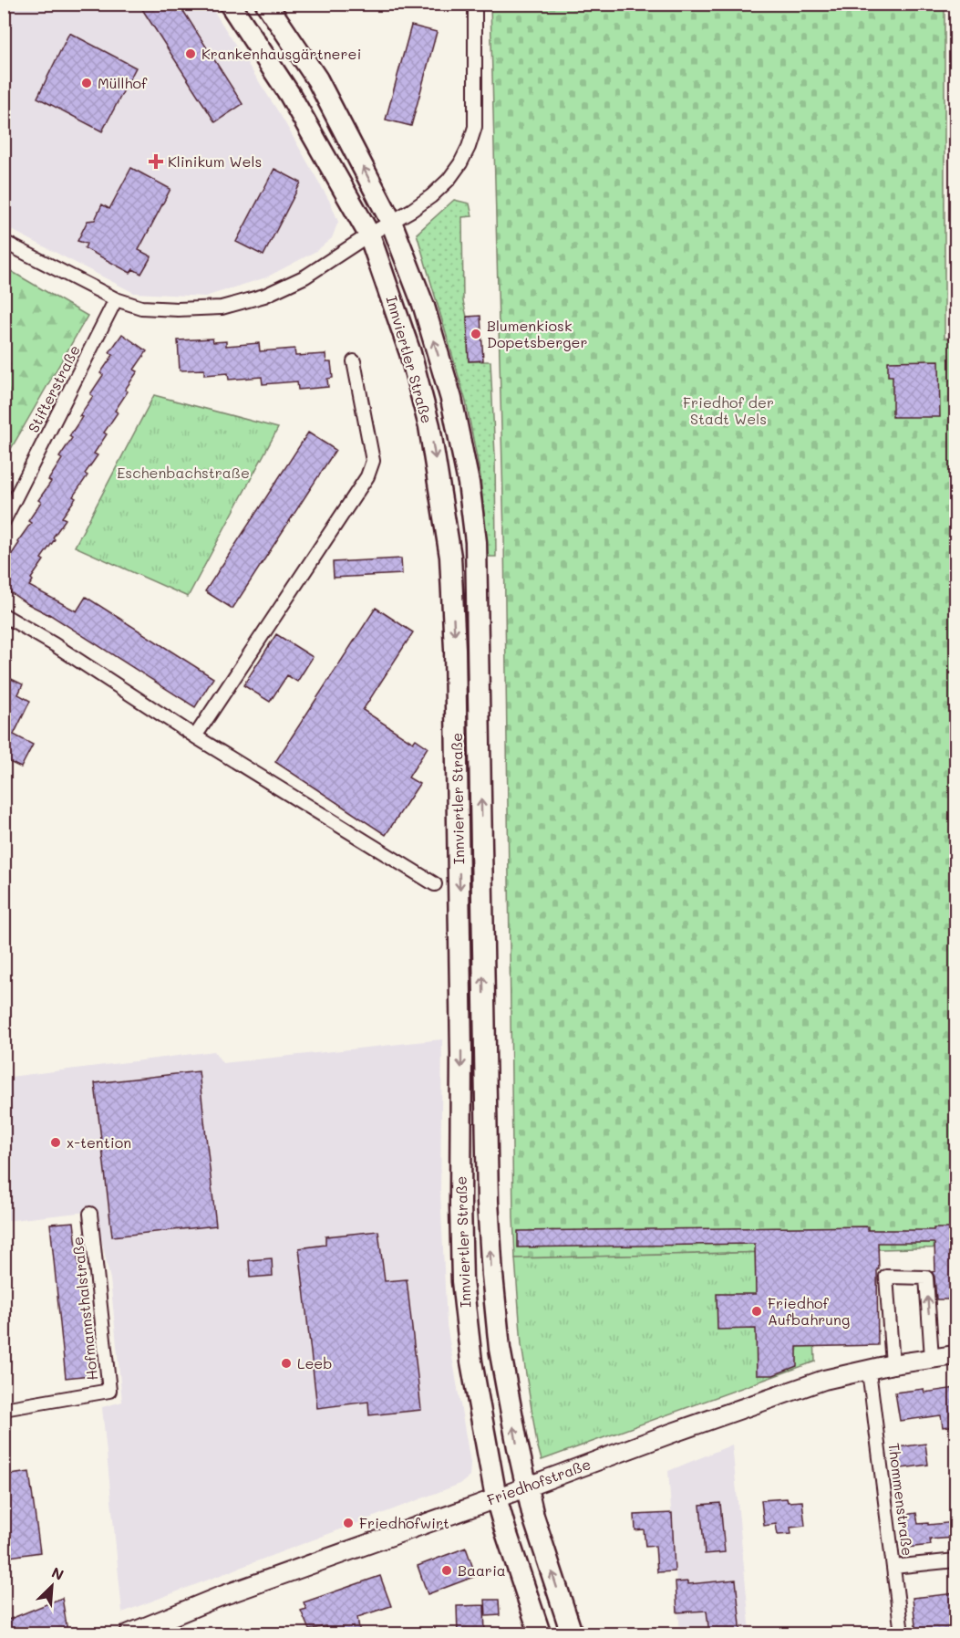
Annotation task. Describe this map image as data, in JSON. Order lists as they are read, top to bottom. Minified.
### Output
{"streets":{"main road":["Innviertler Straße"],"street":["Stifterstraße","Hofmannsthalstraße","Friedhofstraße","Thommenstraße"]},"crossings":[["Innviertler Straße","Friedhofstraße"],["Friedhofstraße","Thommenstraße"]],"parks":["Friedhof der Stadt Wels","Eschenbachstraße"],"places":{"other":["Krankenhausgärtnerei","Müllhof","Blumenkiosk Dopetsberger","x-tention","Friedhof Aufbahrung","Leeb","Friedhofwirt","Baaria"],"health":["Klinikum Wels"]},"north":"top right"}
